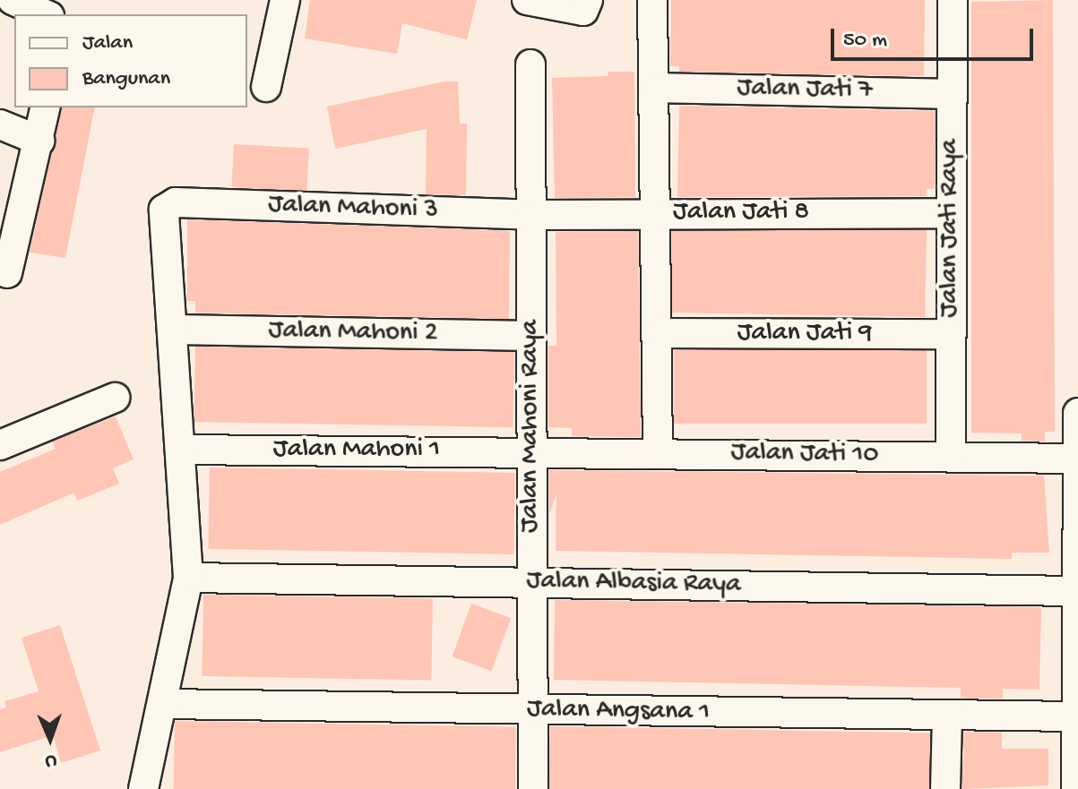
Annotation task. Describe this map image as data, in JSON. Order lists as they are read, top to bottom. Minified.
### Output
{"streets":{"street":["Jalan Jati 7","Jalan Mahoni 3","Jalan Jati 8","Jalan Jati Raya","Jalan Mahoni 2","Jalan Jati 9","Jalan Mahoni Raya","Jalan Mahoni 1","Jalan Jati 10","Jalan Albasia Raya","Jalan Angsana 1"]},"crossings":[["Jalan Jati 7","Jalan Jati Raya"],["Jalan Mahoni 3","Jalan Jati 8"],["Jalan Mahoni 3","Jalan Mahoni 2"],["Jalan Mahoni 3","Jalan Mahoni Raya"],["Jalan Jati 8","Jalan Jati Raya"],["Jalan Jati 8","Jalan Mahoni Raya"],["Jalan Jati Raya","Jalan Jati 9"],["Jalan Jati Raya","Jalan Jati 10"],["Jalan Mahoni 2","Jalan Mahoni Raya"],["Jalan Mahoni Raya","Jalan Mahoni 1"],["Jalan Mahoni Raya","Jalan Jati 10"],["Jalan Mahoni Raya","Jalan Albasia Raya"],["Jalan Mahoni Raya","Jalan Angsana 1"],["Jalan Mahoni 1","Jalan Jati 10"]],"legend":["Jalan","Bangunan"],"scale_bar":"50 m","north":"bottom"}
